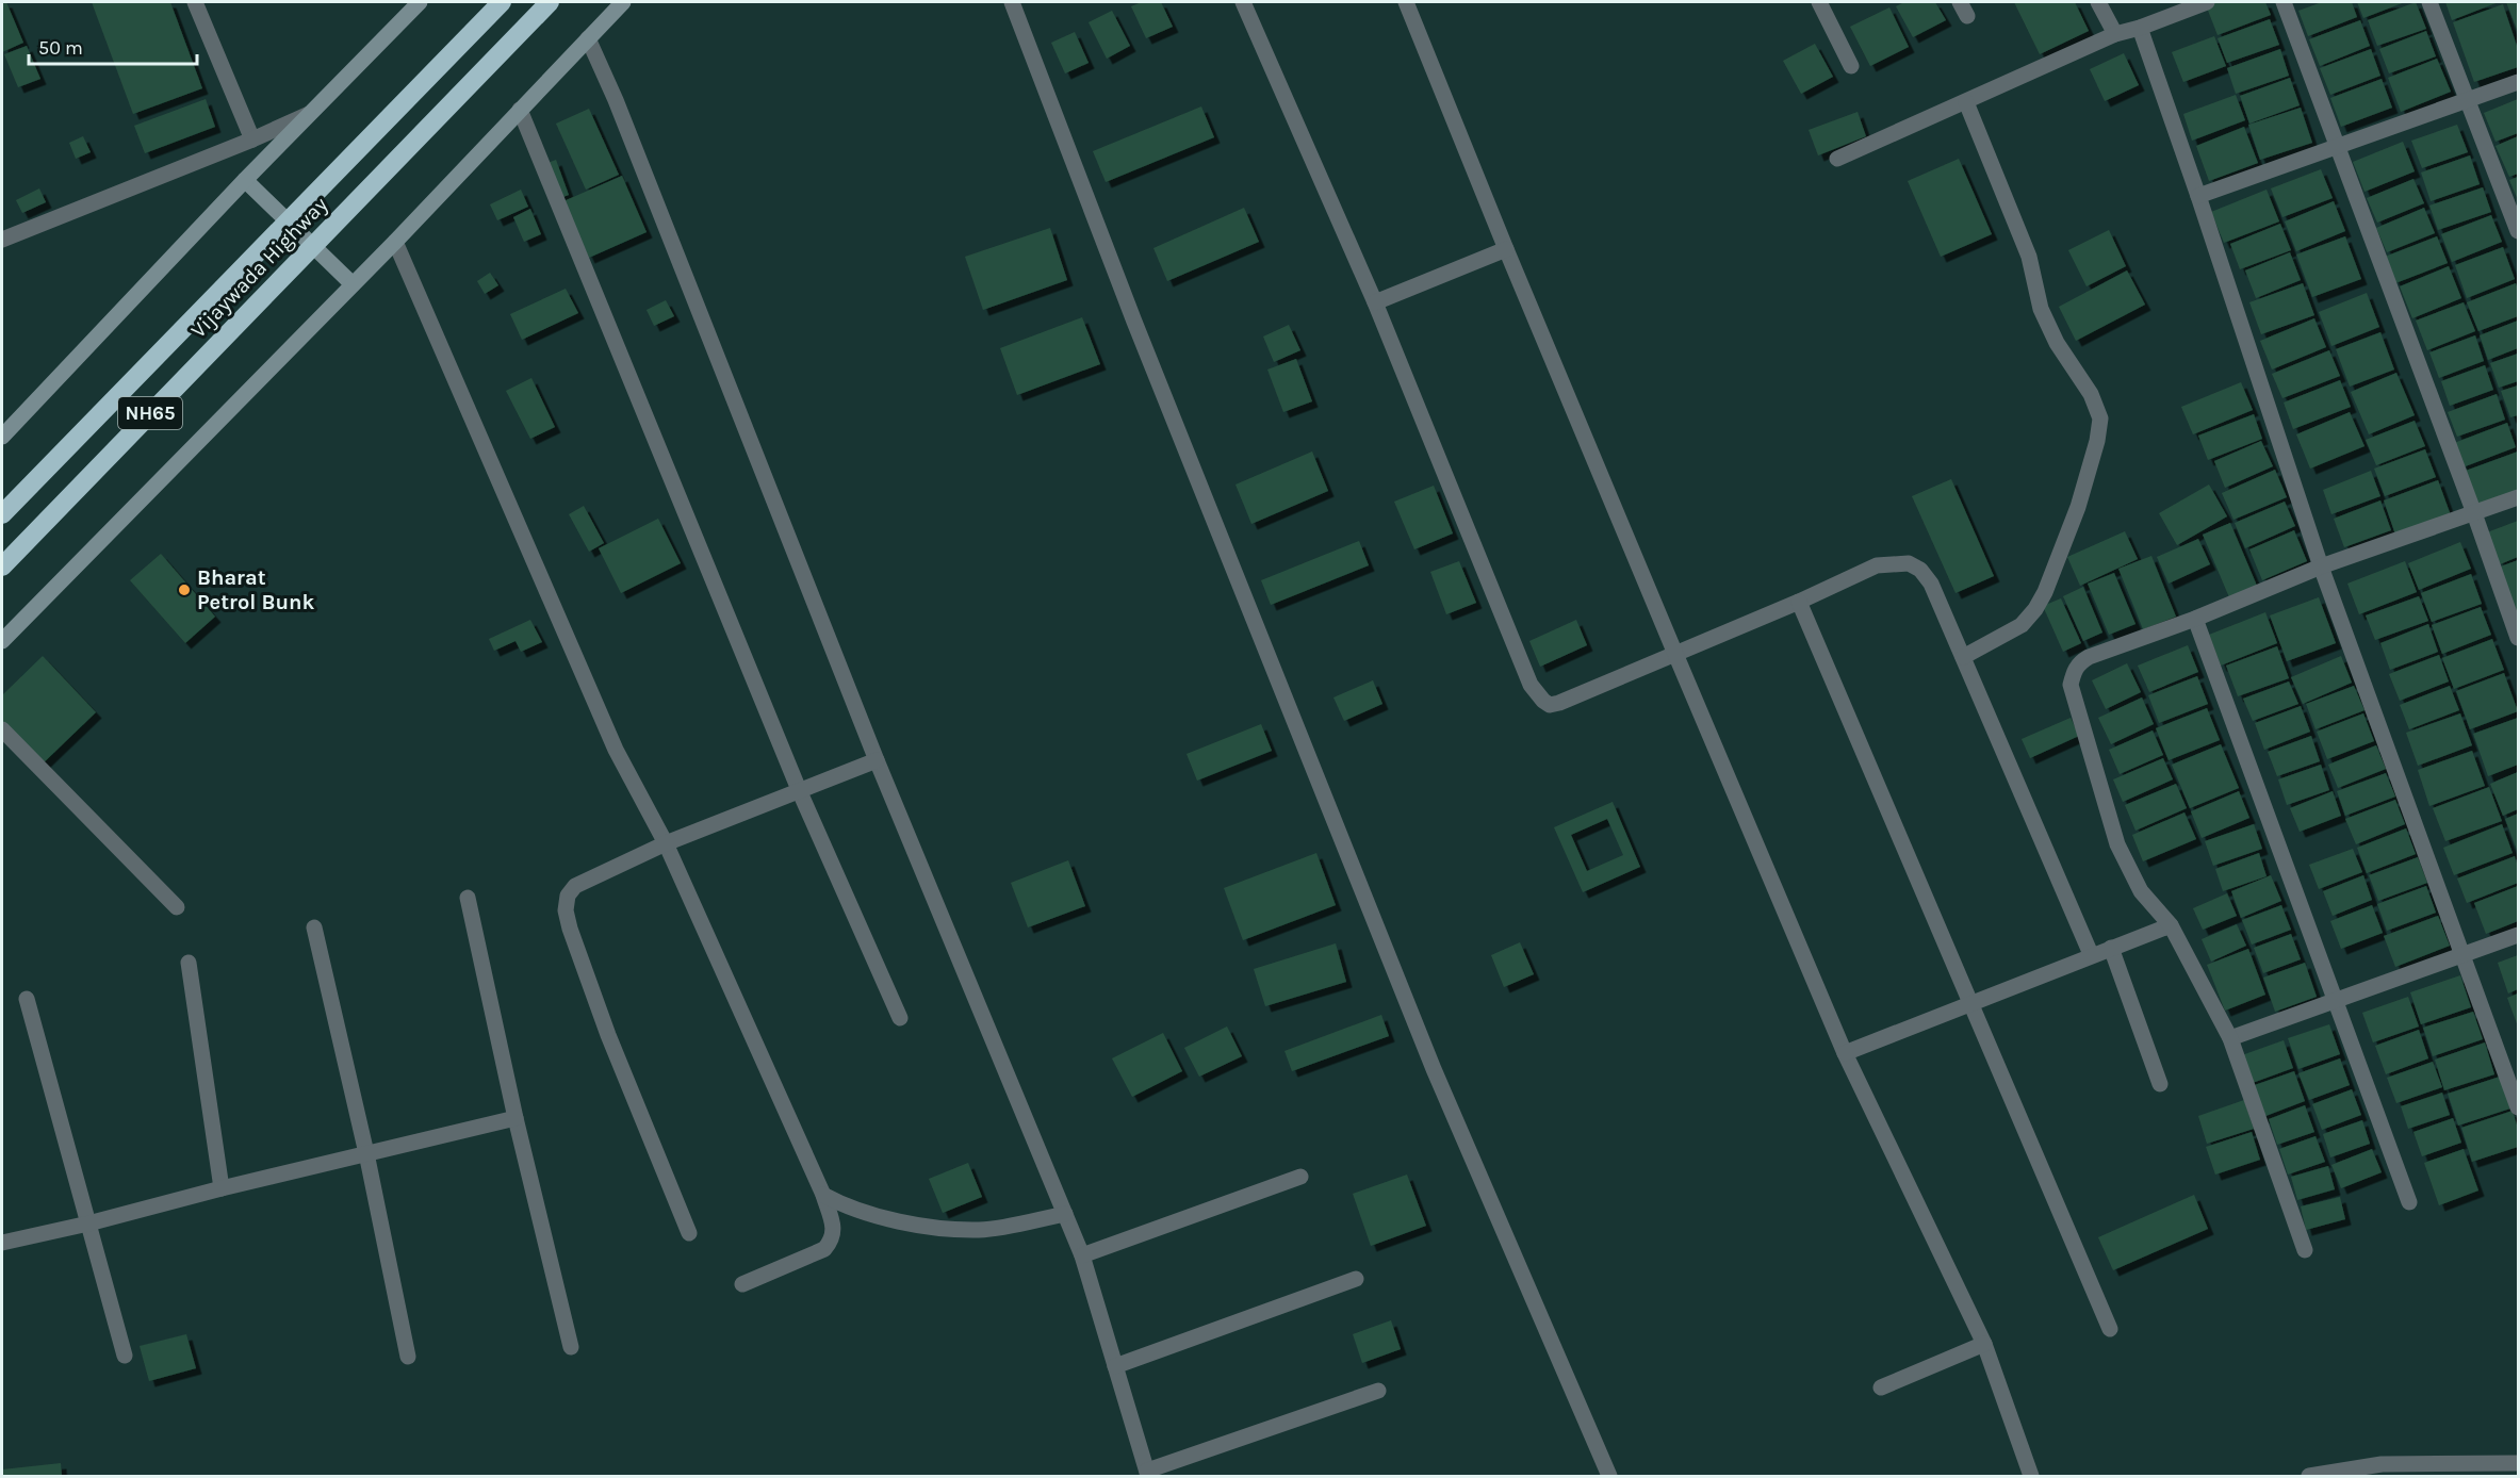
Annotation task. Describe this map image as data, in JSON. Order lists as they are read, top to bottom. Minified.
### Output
{"streets":{"highway":["Vijaywada Highway","NH65"]},"places":["Bharat Petrol Bunk"],"scale_bar":"50 m"}
